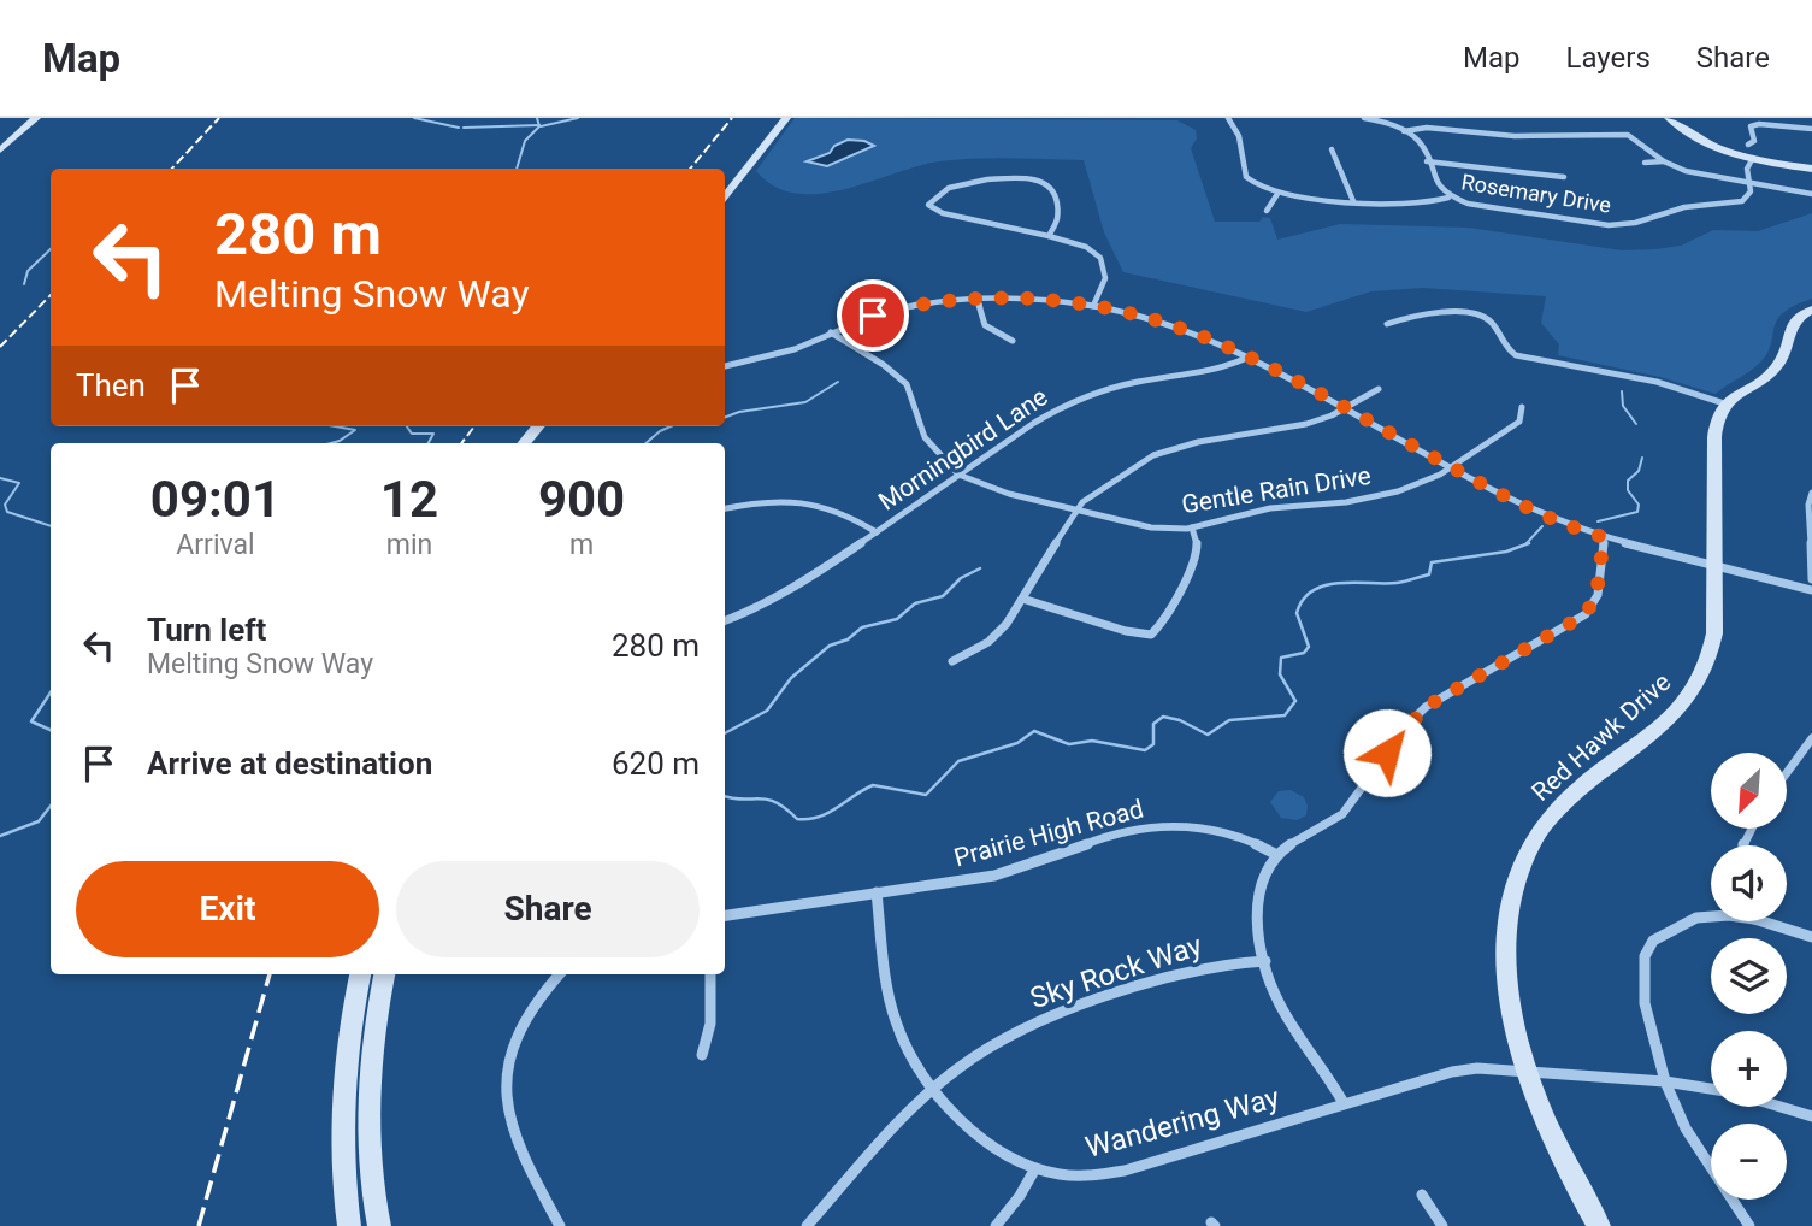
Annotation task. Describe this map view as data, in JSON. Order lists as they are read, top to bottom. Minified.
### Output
{"streets":{"street":["Rosemary Drive","Morningbird Lane","Gentle Rain Drive","Red Hawk Drive","Prairie High Road","Sky Rock Way","Wandering Way"]},"crossings":[["Morningbird Lane","Gentle Rain Drive"],["Red Hawk Drive","Wandering Way"],["Prairie High Road","Wandering Way"],["Sky Rock Way","Wandering Way"]],"north":"bottom left","page":{"header":"Map","nav":["Map","Layers","Share"],"turn":["280 m","Melting Snow Way"],"then":"Then","eta":["09:01","Arrival","12","min","900","m"],"list":[{"name":"Turn left","note":"Melting Snow Way","value":"280 m"},{"name":"Arrive at destination","value":"620 m"}],"map_buttons":["+","−"],"buttons":["Exit","Share"]}}
